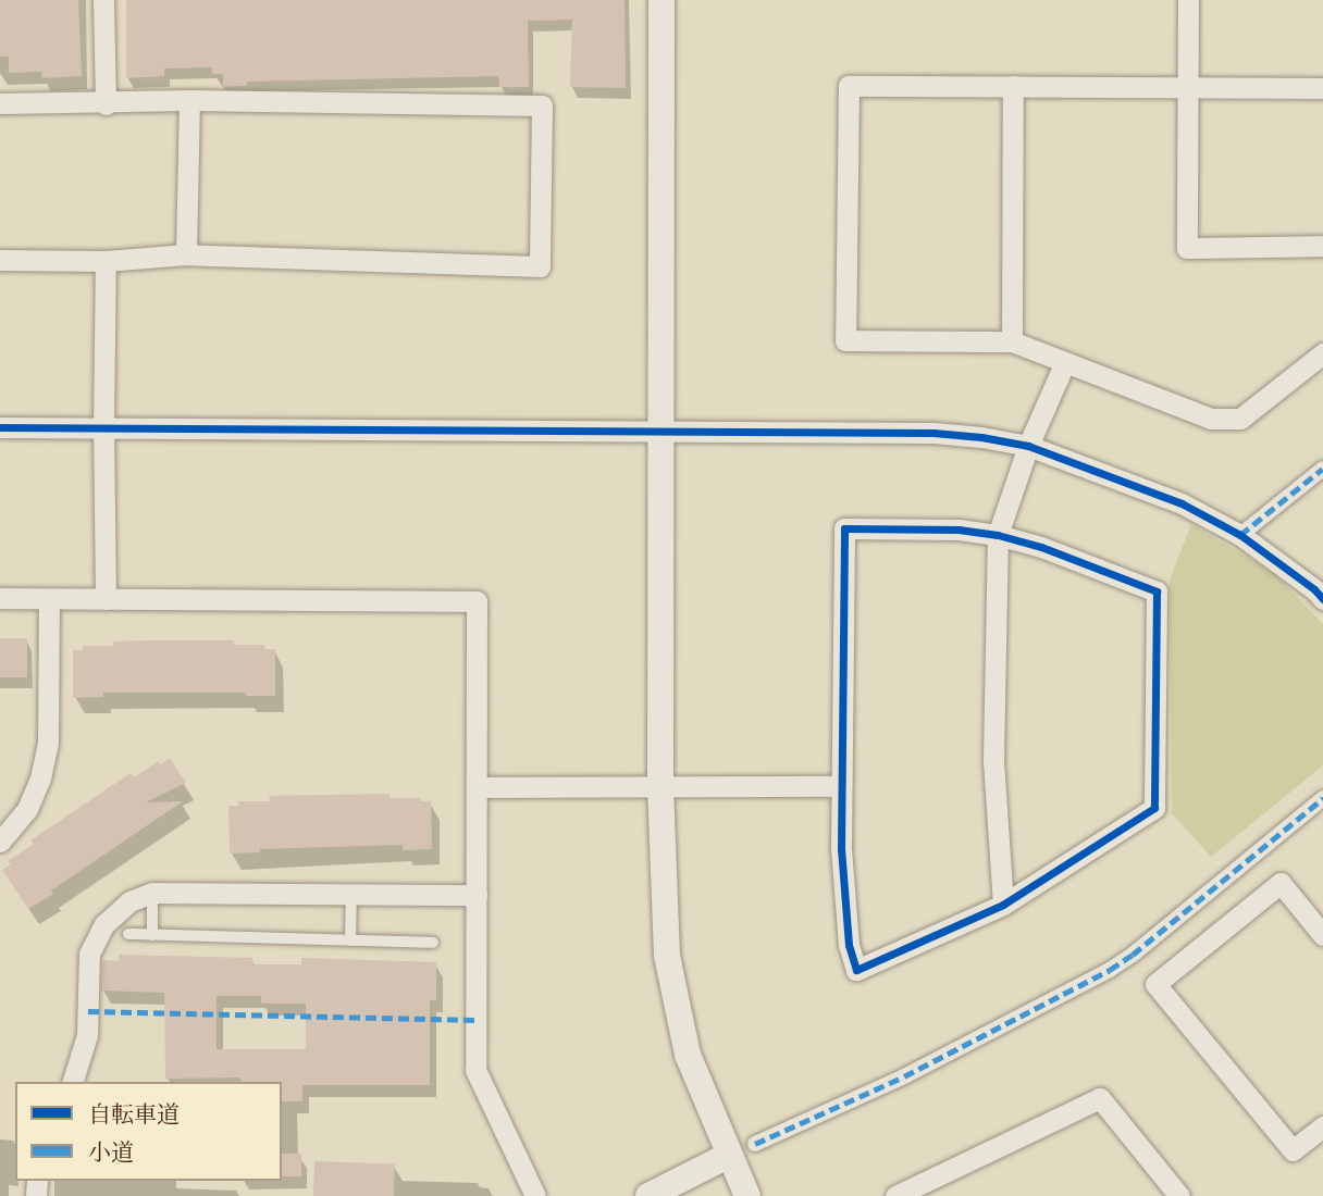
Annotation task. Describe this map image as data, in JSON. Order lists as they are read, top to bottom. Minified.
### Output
{"legend":["自転車道","小道"]}
